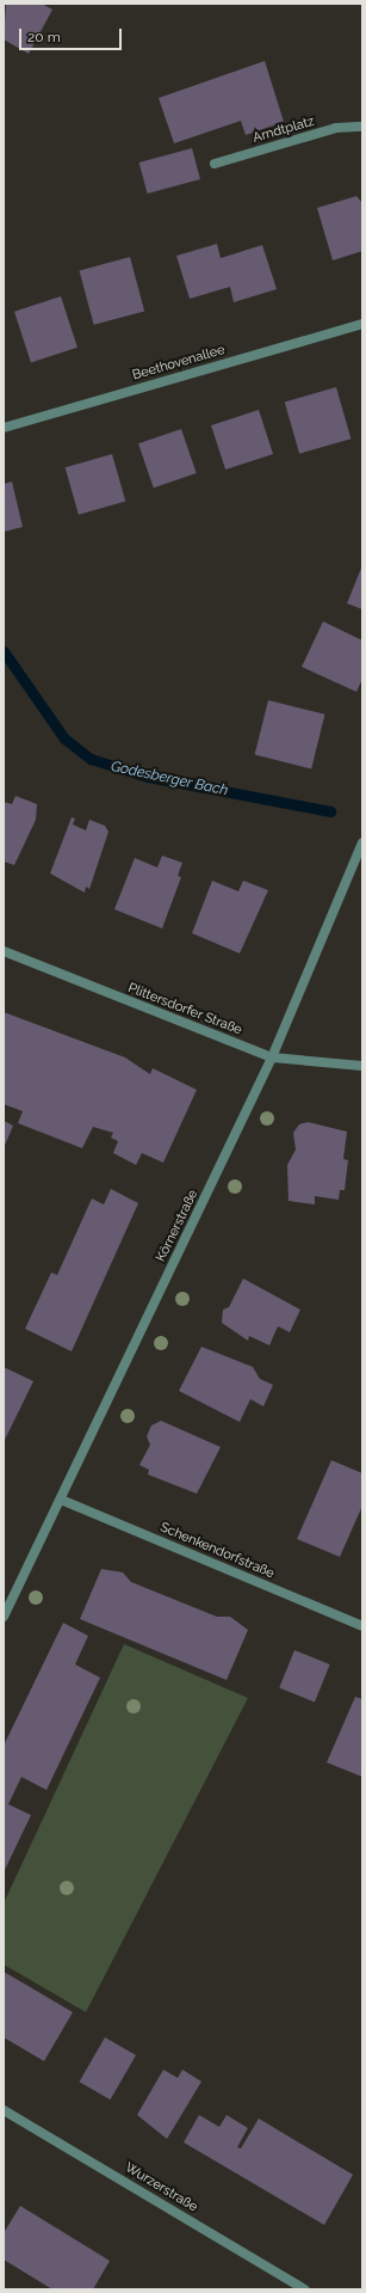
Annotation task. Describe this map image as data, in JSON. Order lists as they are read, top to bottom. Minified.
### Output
{"streets":{"street":["Arndtplatz","Beethovenallee","Plittersdorfer Straße","Körnerstraße","Schenkendorfstraße","Wurzerstraße"]},"crossings":[["Plittersdorfer Straße","Körnerstraße"],["Körnerstraße","Schenkendorfstraße"]],"water":["Godesberger Bach"],"scale_bar":"20 m"}
